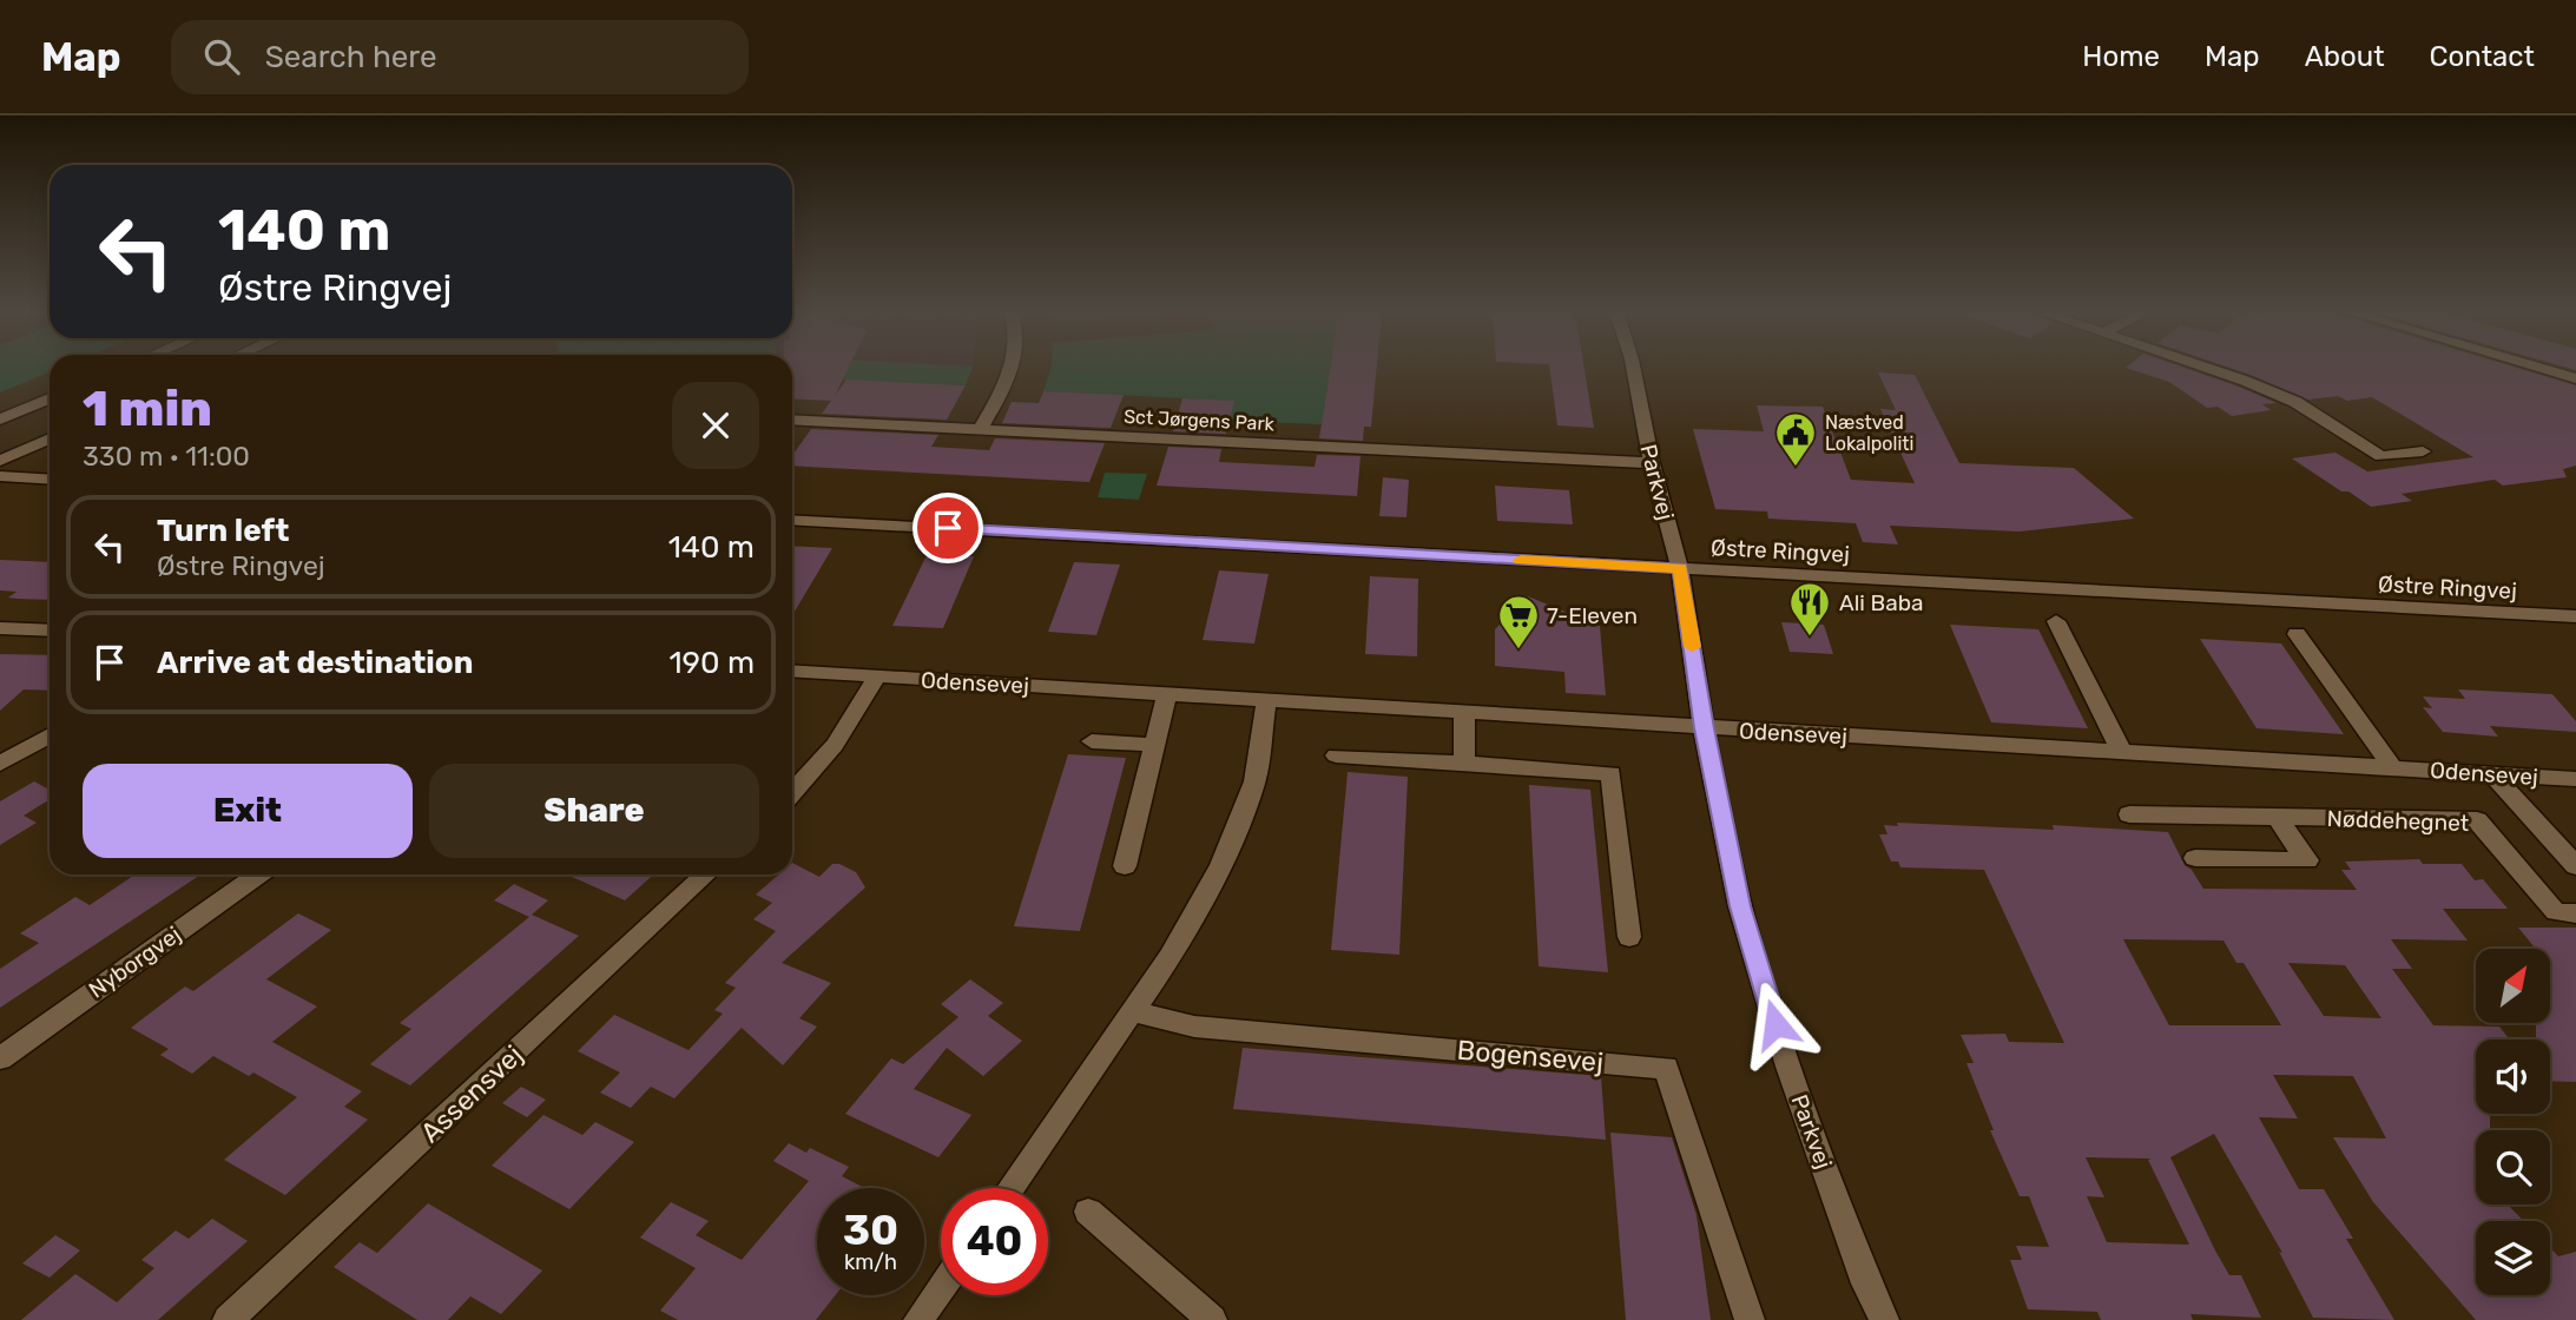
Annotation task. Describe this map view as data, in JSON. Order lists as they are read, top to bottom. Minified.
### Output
{"streets":{"street":["Sct Jørgens Park","Parkvej","Østre Ringvej","Odensevej","Nøddehegnet","Nyborgvej","Bogensevej","Assensvej"]},"crossings":[["Sct Jørgens Park","Parkvej"],["Parkvej","Østre Ringvej"],["Parkvej","Odensevej"]],"places":{"public building":["Næstved Lokalpoliti"],"restaurant":["Ali Baba"],"supermarket":["7-Eleven"]},"north":"top right","page":{"header":"Map","search":"Search here","nav":["Home","Map","About","Contact"],"turn":["140 m","Østre Ringvej"],"heading":["1 min","330 m · 11:00"],"list":[{"name":"Turn left","note":"Østre Ringvej","value":"140 m"},{"name":"Arrive at destination","value":"190 m"}],"buttons":["Exit","Share"],"speed":"30 km/h","limit":"40"}}
